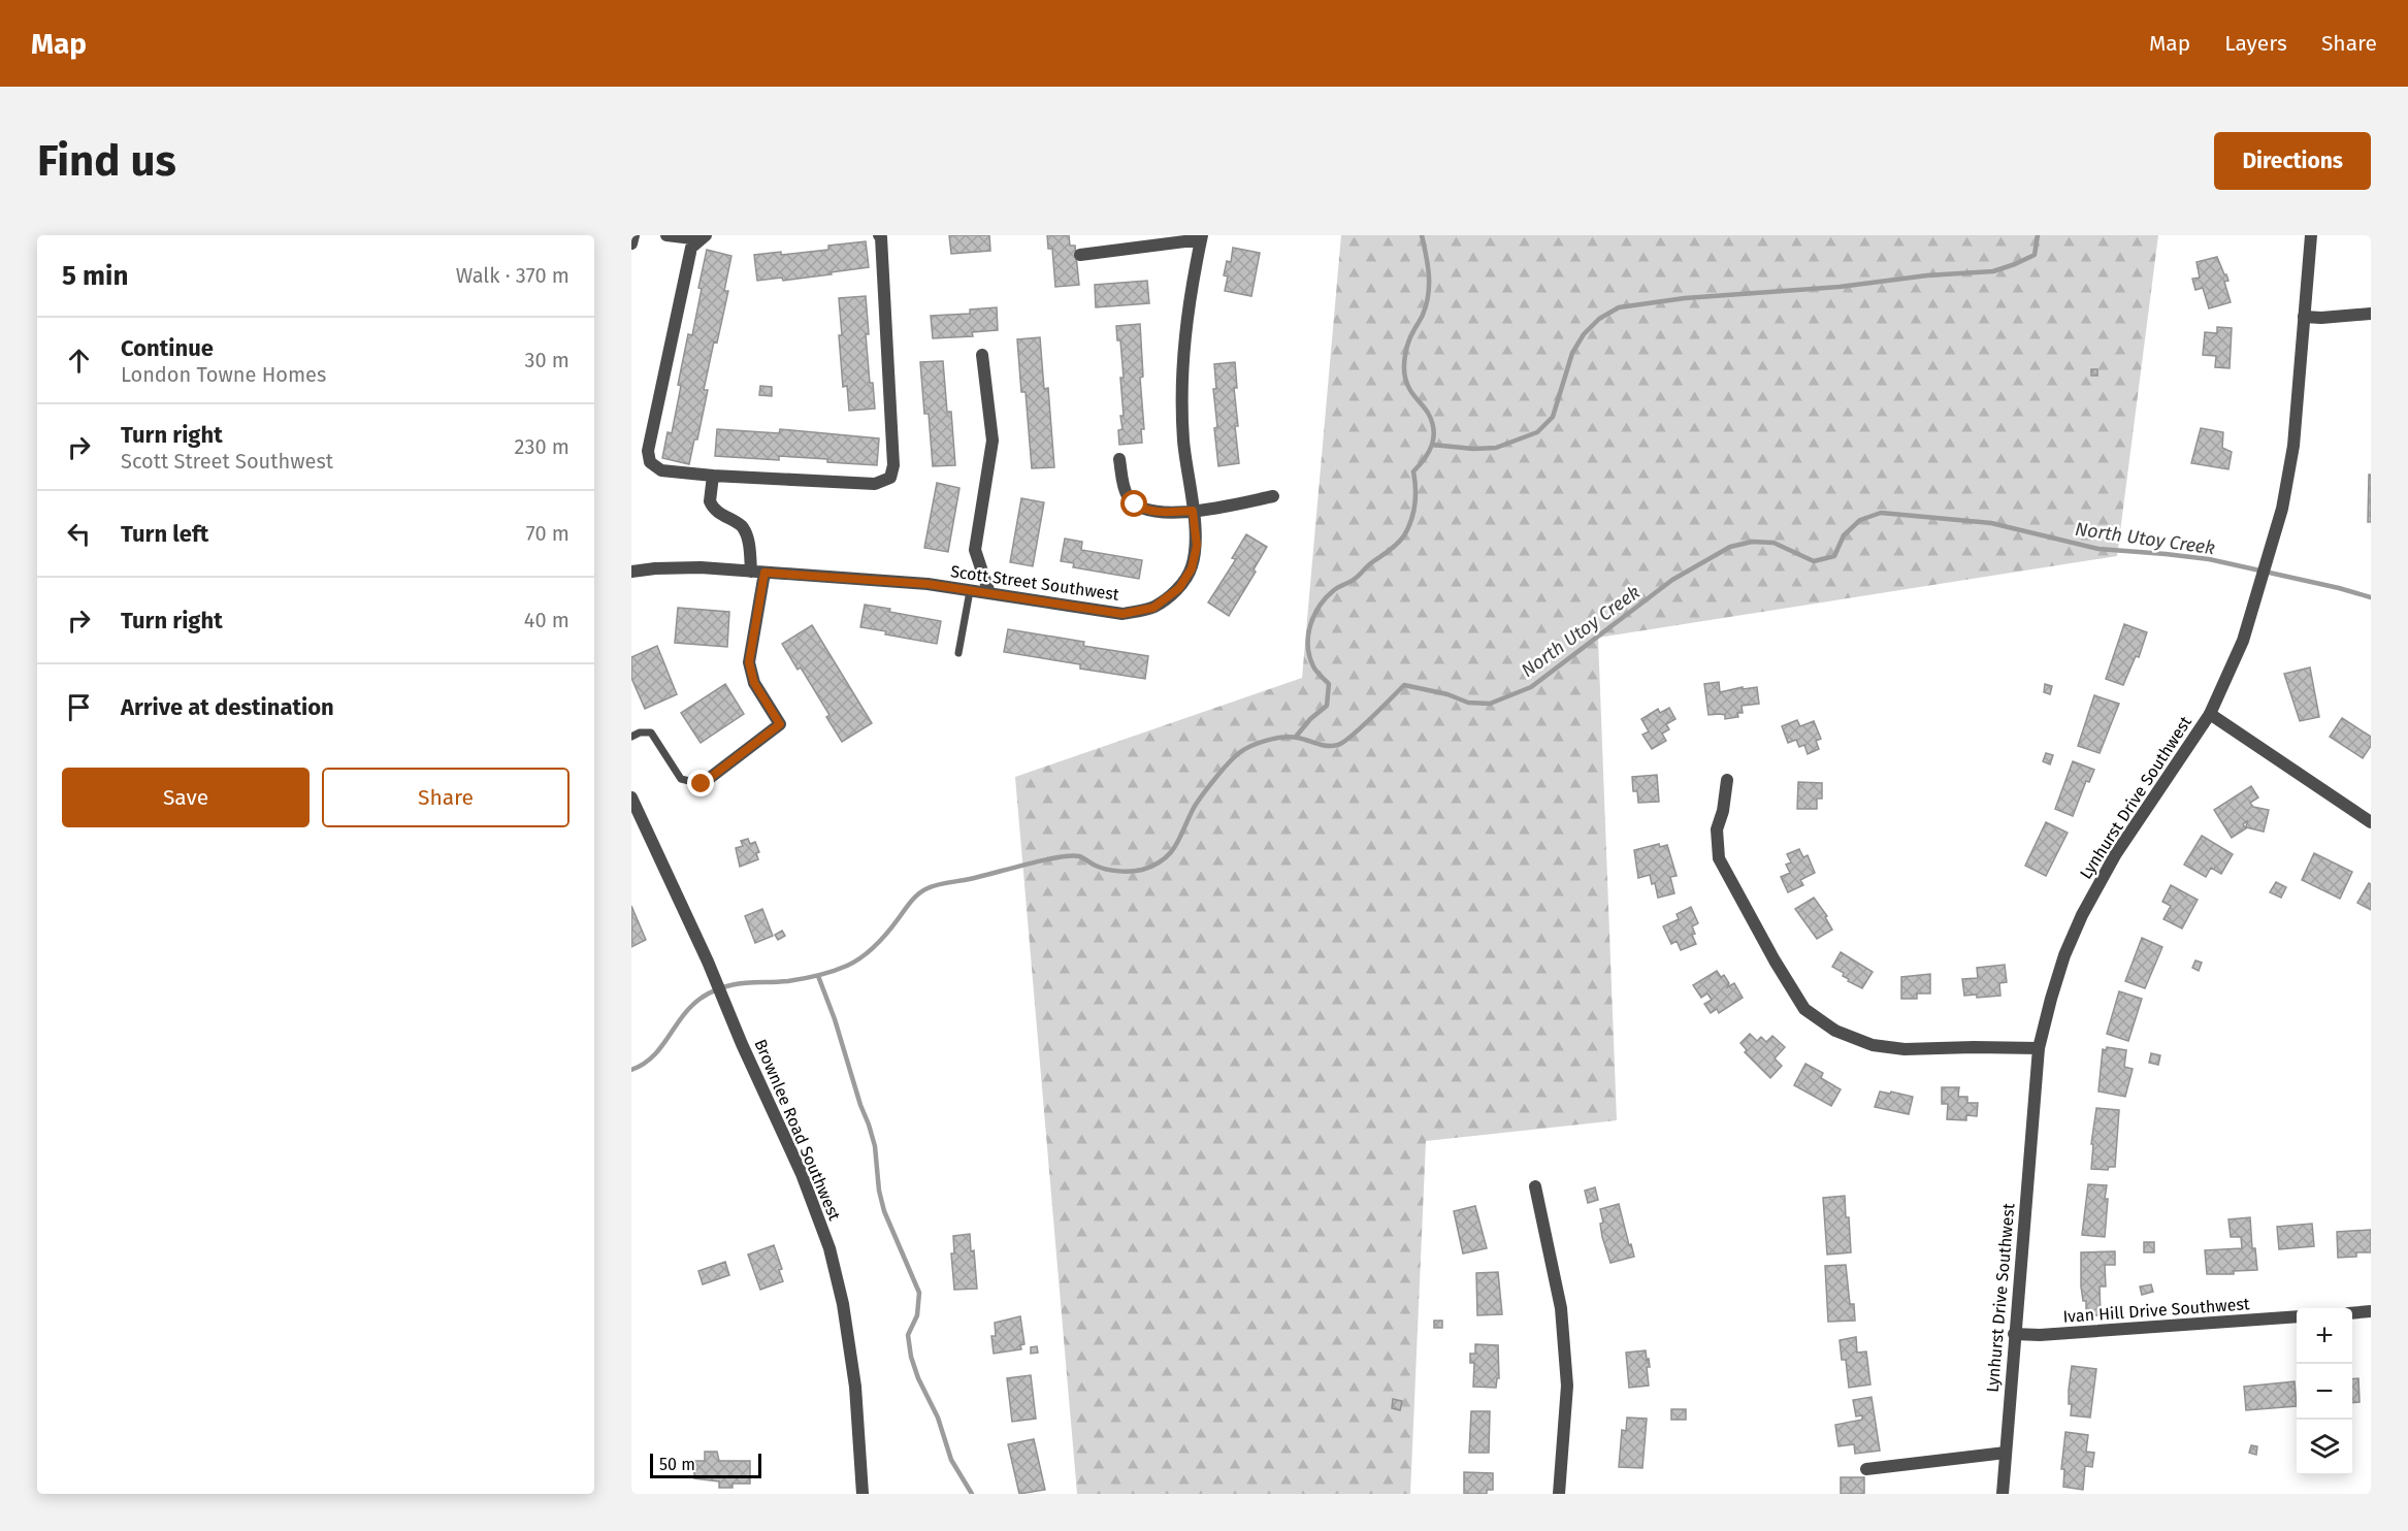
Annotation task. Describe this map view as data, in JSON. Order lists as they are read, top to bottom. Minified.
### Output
{"streets":{"street":["Scott Street Southwest","Lynhurst Drive Southwest","Brownlee Road Southwest","Ivan Hill Drive Southwest"]},"crossings":[["Lynhurst Drive Southwest","Ivan Hill Drive Southwest"]],"water":["North Utoy Creek"],"scale_bar":"50 m","page":{"header":"Map","nav":["Map","Layers","Share"],"buttons":["Directions",["Save","Share"]],"title":"Find us","heading":["5 min","Walk · 370 m"],"list":[["Continue","London Towne Homes","30 m"],["Turn right","Scott Street Southwest","230 m"],["Turn left","70 m"],["Turn right","40 m"],"Arrive at destination"],"map_buttons":["+","−"],"scale":"50 m"}}
